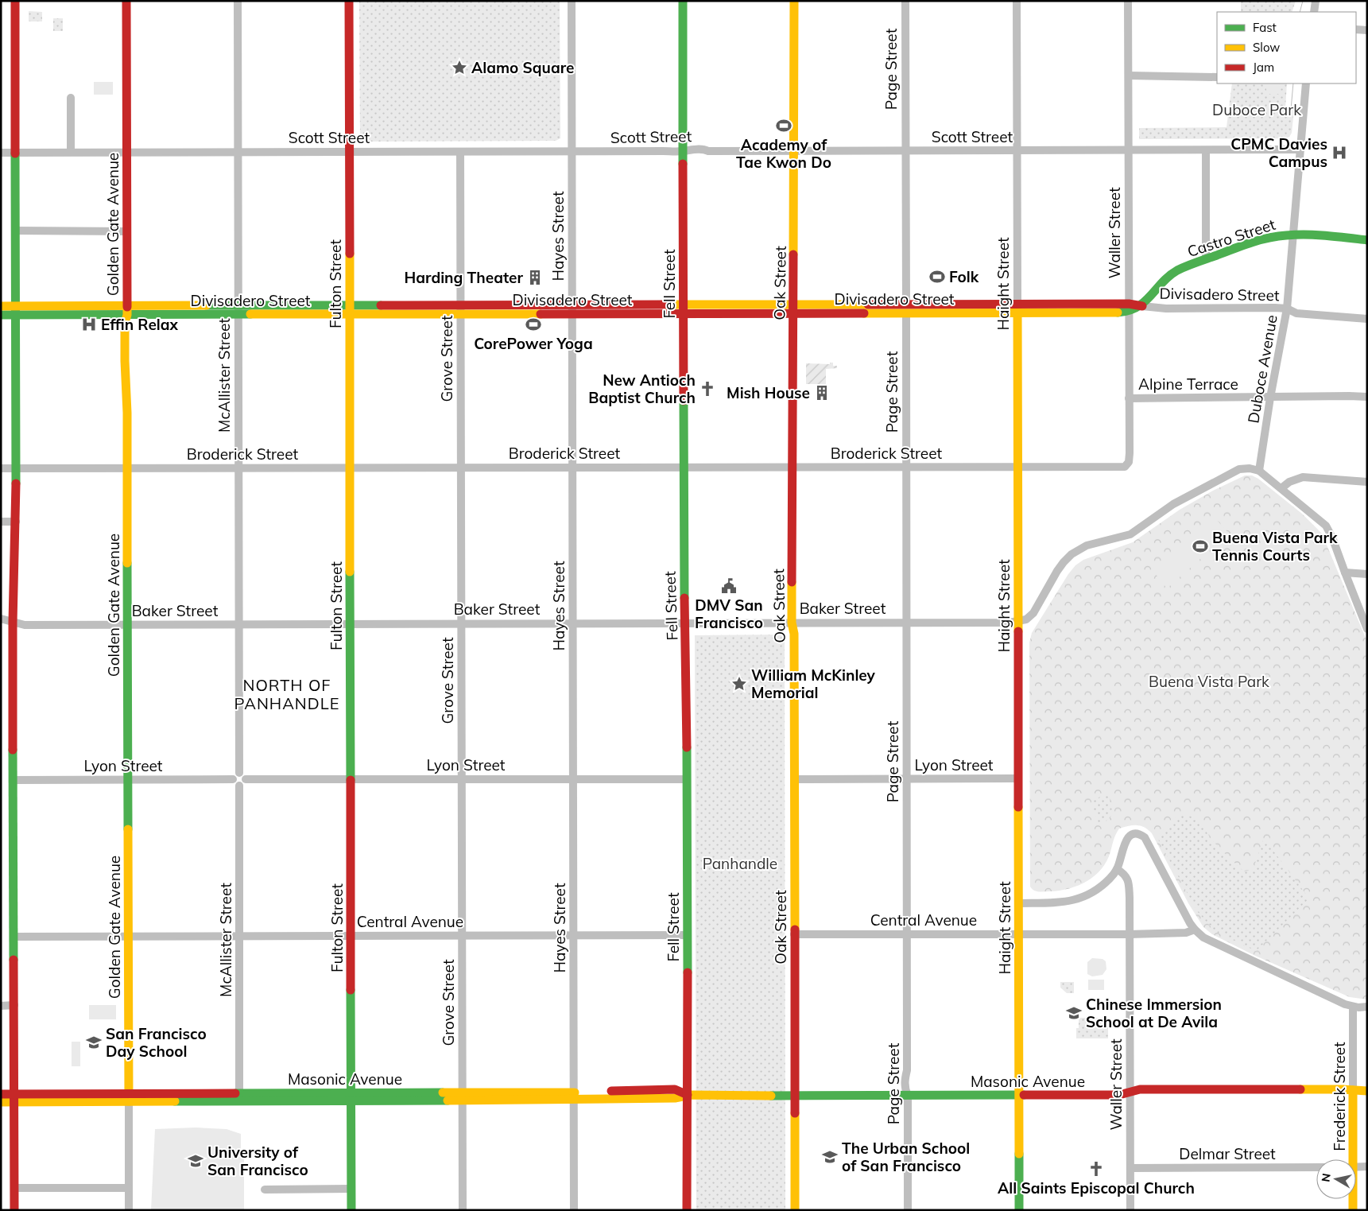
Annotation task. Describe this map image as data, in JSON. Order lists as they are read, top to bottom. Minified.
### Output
{"streets":{"main road":["Golden Gate Avenue","Castro Street","Oak Street","Fulton Street","Fell Street","Haight Street","Divisadero Street","Masonic Avenue","Frederick Street"],"street":["Page Street","Scott Street","Waller Street","Hayes Street","Grove Street","Duboce Avenue","McAllister Street","Alpine Terrace","Broderick Street","Baker Street","Lyon Street","Central Avenue","Delmar Street"]},"crossings":[["Page Street","Scott Street"],["Page Street","Divisadero Street"],["Page Street","Broderick Street"],["Page Street","Baker Street"],["Page Street","Lyon Street"],["Page Street","Central Avenue"],["Page Street","Masonic Avenue"],["Scott Street","Golden Gate Avenue"],["Scott Street","Waller Street"],["Scott Street","Hayes Street"],["Scott Street","Oak Street"],["Scott Street","Fulton Street"],["Scott Street","Fell Street"],["Scott Street","Haight Street"],["Scott Street","Grove Street"],["Scott Street","Duboce Avenue"],["Scott Street","McAllister Street"],["Golden Gate Avenue","Divisadero Street"],["Golden Gate Avenue","Broderick Street"],["Golden Gate Avenue","Baker Street"],["Golden Gate Avenue","Lyon Street"],["Golden Gate Avenue","Central Avenue"],["Golden Gate Avenue","Masonic Avenue"],["Waller Street","Divisadero Street"],["Waller Street","Alpine Terrace"],["Waller Street","Broderick Street"],["Waller Street","Central Avenue"],["Waller Street","Masonic Avenue"],["Waller Street","Delmar Street"],["Hayes Street","Divisadero Street"],["Hayes Street","Broderick Street"],["Hayes Street","Baker Street"],["Hayes Street","Lyon Street"],["Hayes Street","Central Avenue"],["Hayes Street","Masonic Avenue"],["Castro Street","Divisadero Street"],["Castro Street","Duboce Avenue"],["Oak Street","Divisadero Street"],["Oak Street","Broderick Street"],["Oak Street","Baker Street"],["Oak Street","Lyon Street"],["Oak Street","Central Avenue"],["Oak Street","Masonic Avenue"],["Fulton Street","Divisadero Street"],["Fulton Street","Broderick Street"],["Fulton Street","Baker Street"],["Fulton Street","Lyon Street"],["Fulton Street","Central Avenue"],["Fulton Street","Masonic Avenue"],["Fell Street","Divisadero Street"],["Fell Street","Broderick Street"],["Fell Street","Baker Street"],["Fell Street","Lyon Street"],["Fell Street","Central Avenue"],["Fell Street","Masonic Avenue"],["Haight Street","Divisadero Street"],["Haight Street","Broderick Street"],["Haight Street","Baker Street"],["Haight Street","Lyon Street"],["Haight Street","Central Avenue"],["Haight Street","Masonic Avenue"],["Divisadero Street","Grove Street"],["Divisadero Street","Duboce Avenue"],["Divisadero Street","McAllister Street"],["Grove Street","Broderick Street"],["Grove Street","Baker Street"],["Grove Street","Lyon Street"],["Grove Street","Central Avenue"],["Grove Street","Masonic Avenue"],["Duboce Avenue","Alpine Terrace"],["McAllister Street","Broderick Street"],["McAllister Street","Baker Street"],["McAllister Street","Lyon Street"],["McAllister Street","Central Avenue"],["McAllister Street","Masonic Avenue"],["Masonic Avenue","Frederick Street"]],"districts":["NORTH OF PANHANDLE"],"parks":["Duboce Park","Buena Vista Park","Panhandle"],"places":{"place":["Alamo Square","William McKinley Memorial"],"sports":["Academy of Tae Kwon Do","Folk","CorePower Yoga","Buena Vista Park Tennis Courts"],"hospital":["CPMC Davies Campus","Effin Relax"],"building":["Harding Theater","Mish House"],"church":["New Antioch Baptist Church","All Saints Episcopal Church"],"public building":["DMV San Francisco"],"school or university":["Chinese Immersion School at De Avila","San Francisco Day School","The Urban School of San Francisco","University of San Francisco"]},"legend":["Fast","Slow","Jam"],"north":"left"}
